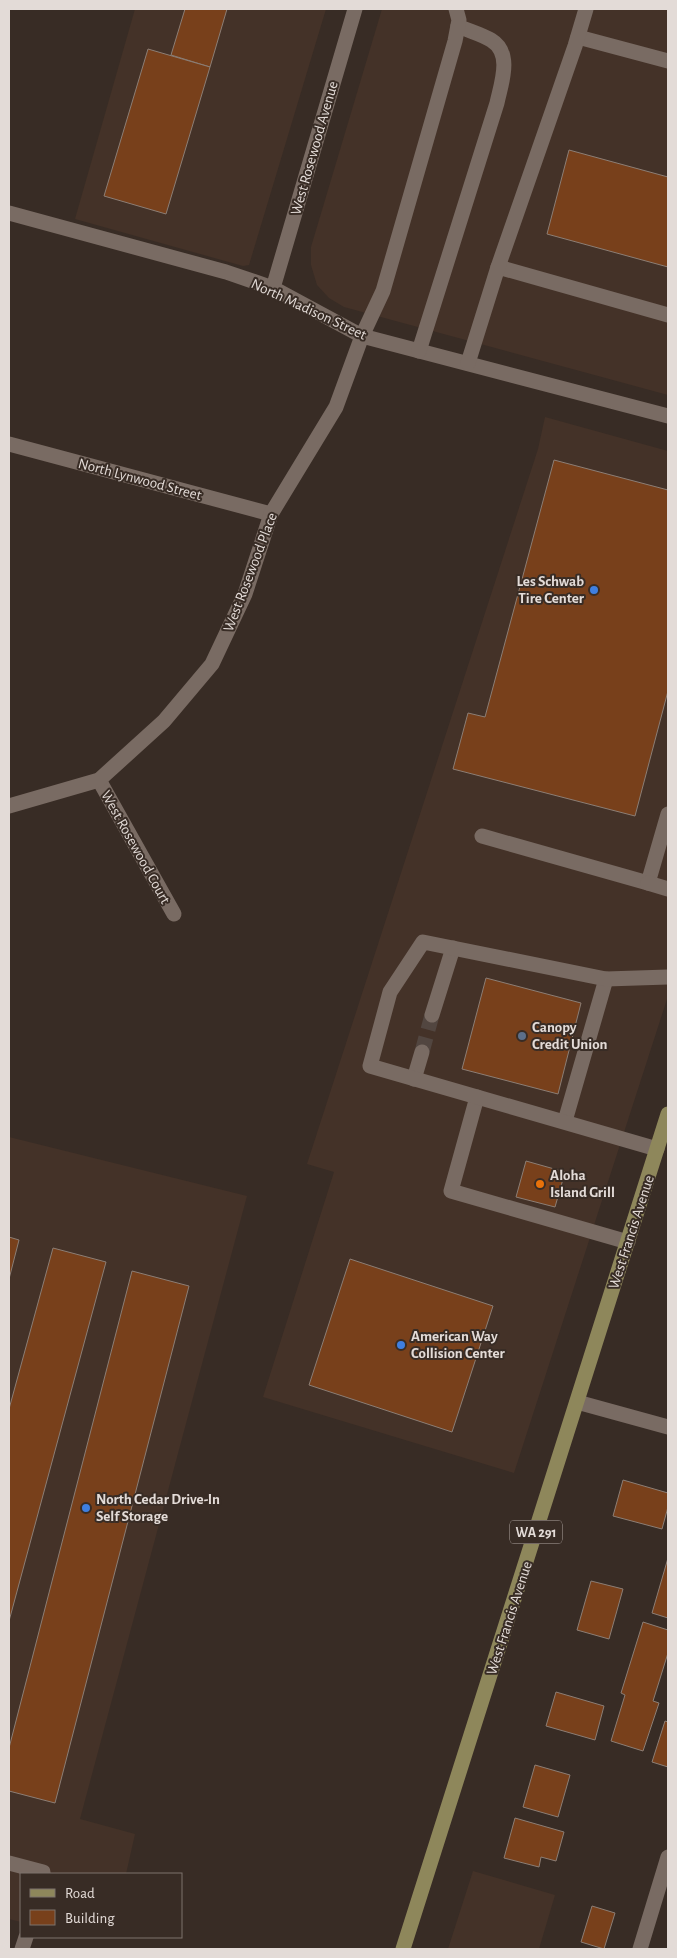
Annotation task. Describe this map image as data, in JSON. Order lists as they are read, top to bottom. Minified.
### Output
{"streets":{"main road":["West Francis Avenue","WA 291"],"street":["West Rosewood Avenue","North Madison Street","North Lynwood Street","West Rosewood Place","West Rosewood Court"]},"crossings":[["West Rosewood Avenue","North Madison Street"],["North Madison Street","West Rosewood Place"],["North Lynwood Street","West Rosewood Place"],["West Rosewood Place","West Rosewood Court"]],"places":["Les Schwab Tire Center","Canopy Credit Union","Aloha Island Grill","American Way Collision Center","North Cedar Drive-In Self Storage"],"legend":["Road","Building"]}
